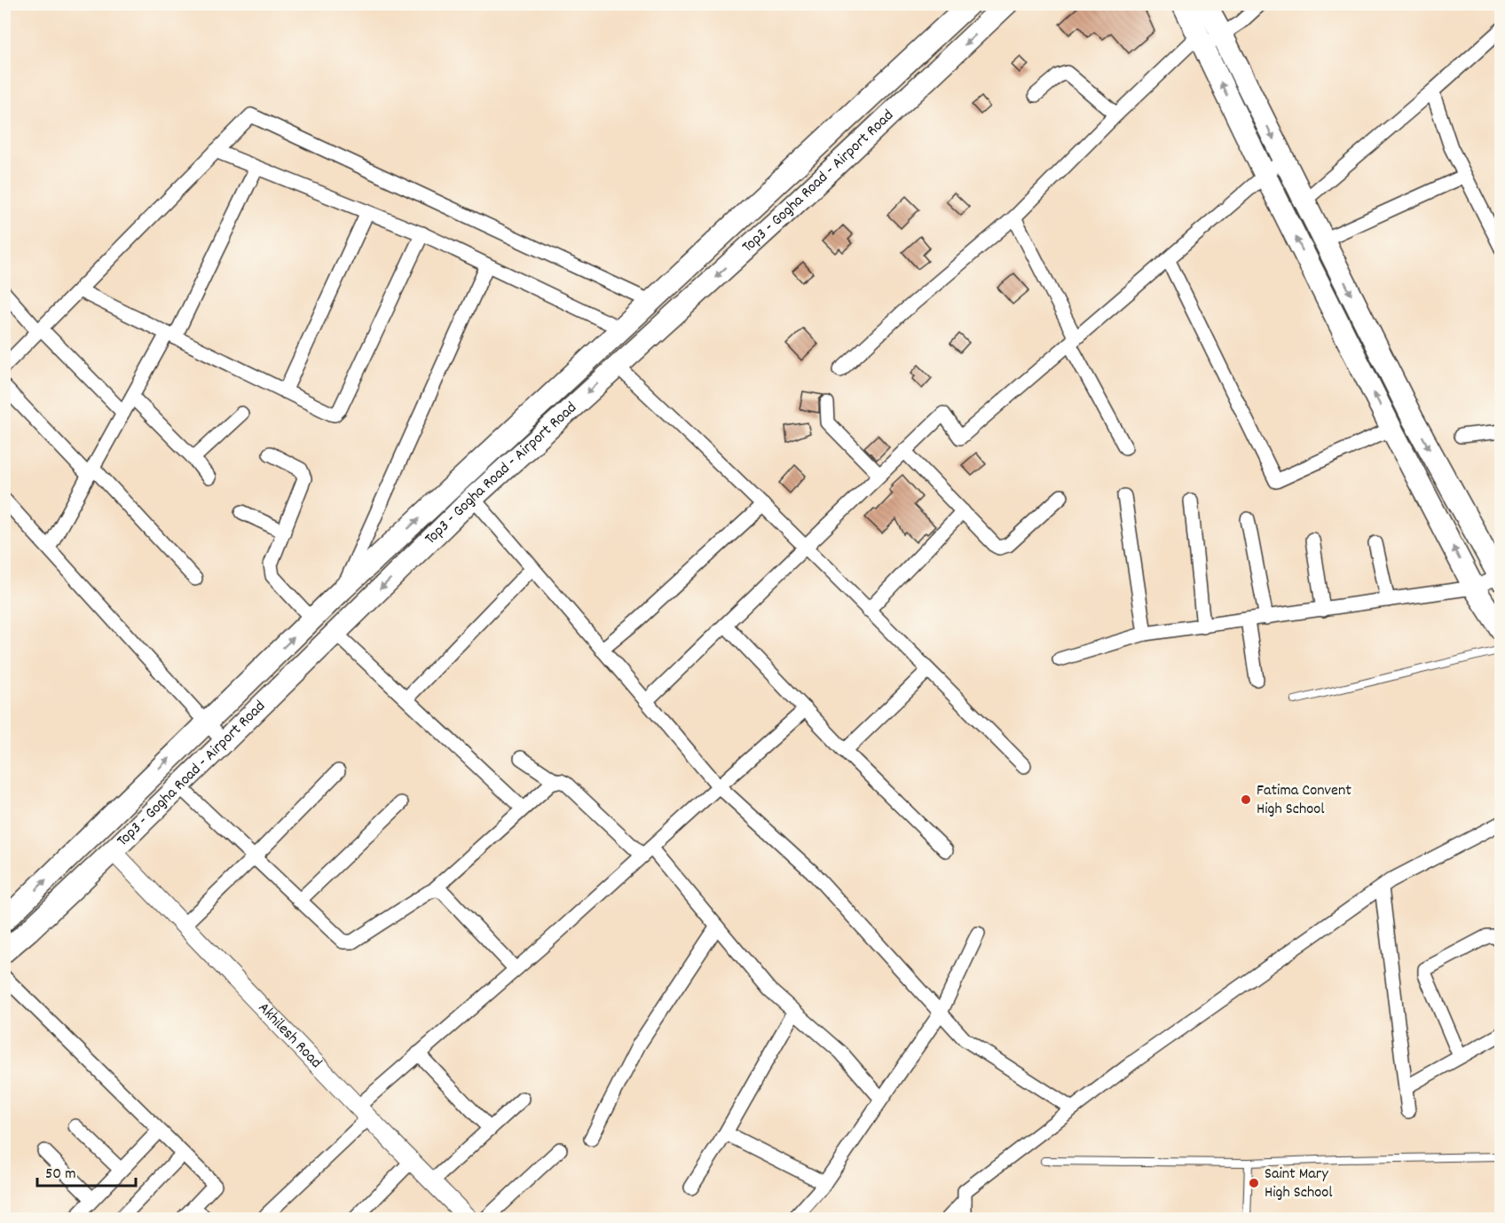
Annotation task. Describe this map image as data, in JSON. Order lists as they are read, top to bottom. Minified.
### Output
{"streets":{"main road":["Top3 - Gogha Road - Airport Road"],"street":["Akhilesh Road"]},"crossings":[["Top3 - Gogha Road - Airport Road","Akhilesh Road"]],"places":["Fatima Convent High School","Saint Mary High School"],"scale_bar":"50 m"}
